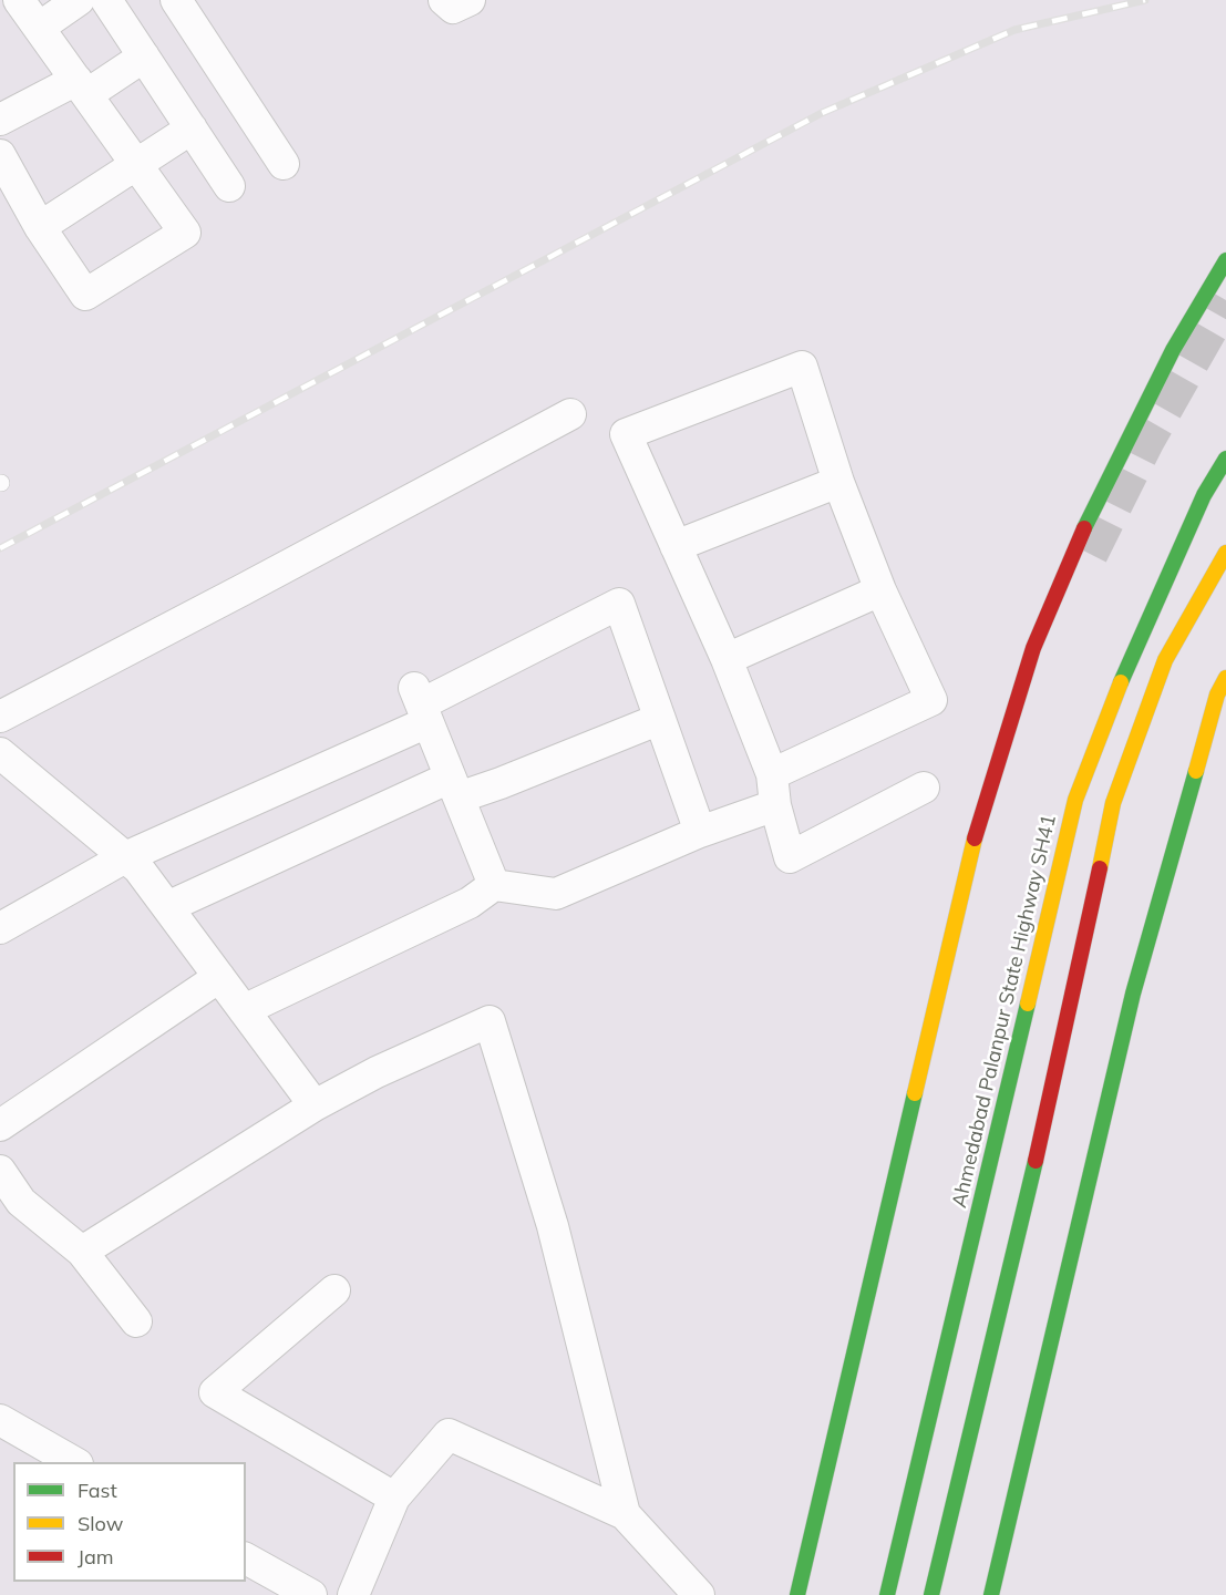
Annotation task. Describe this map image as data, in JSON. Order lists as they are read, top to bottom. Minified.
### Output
{"streets":{"main road":["Ahmedabad Palanpur State Highway SH41"]},"legend":["Fast","Slow","Jam"]}
